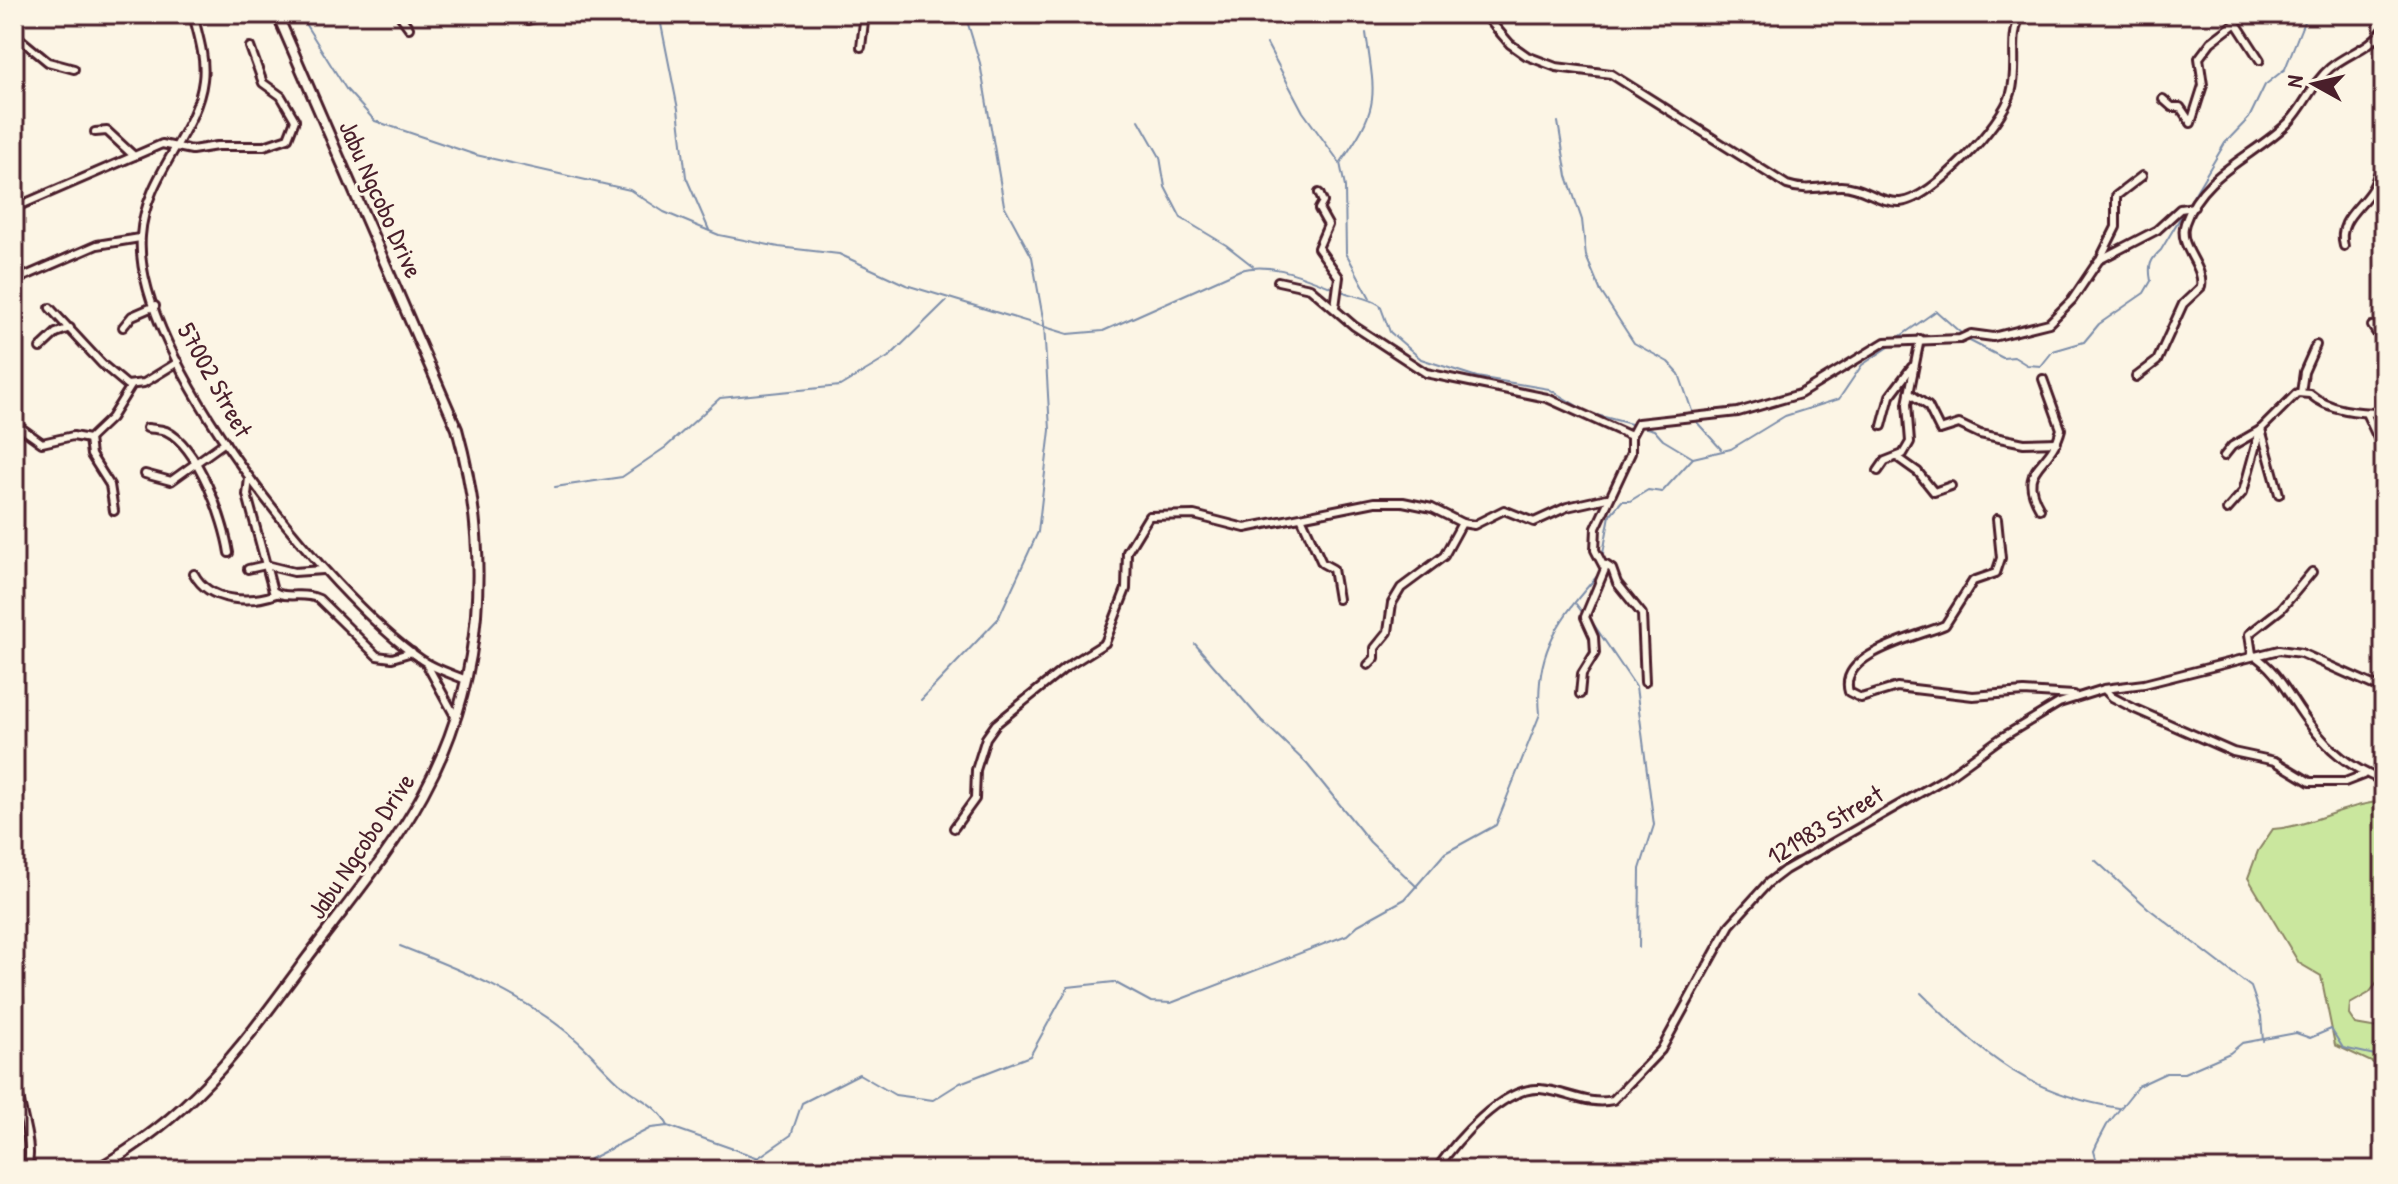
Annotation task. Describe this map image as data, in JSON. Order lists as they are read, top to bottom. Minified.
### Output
{"streets":{"main road":["Jabu Ngcobo Drive"],"street":["57002 Street","121983 Street"]},"crossings":[["Jabu Ngcobo Drive","57002 Street"]],"north":"left"}
